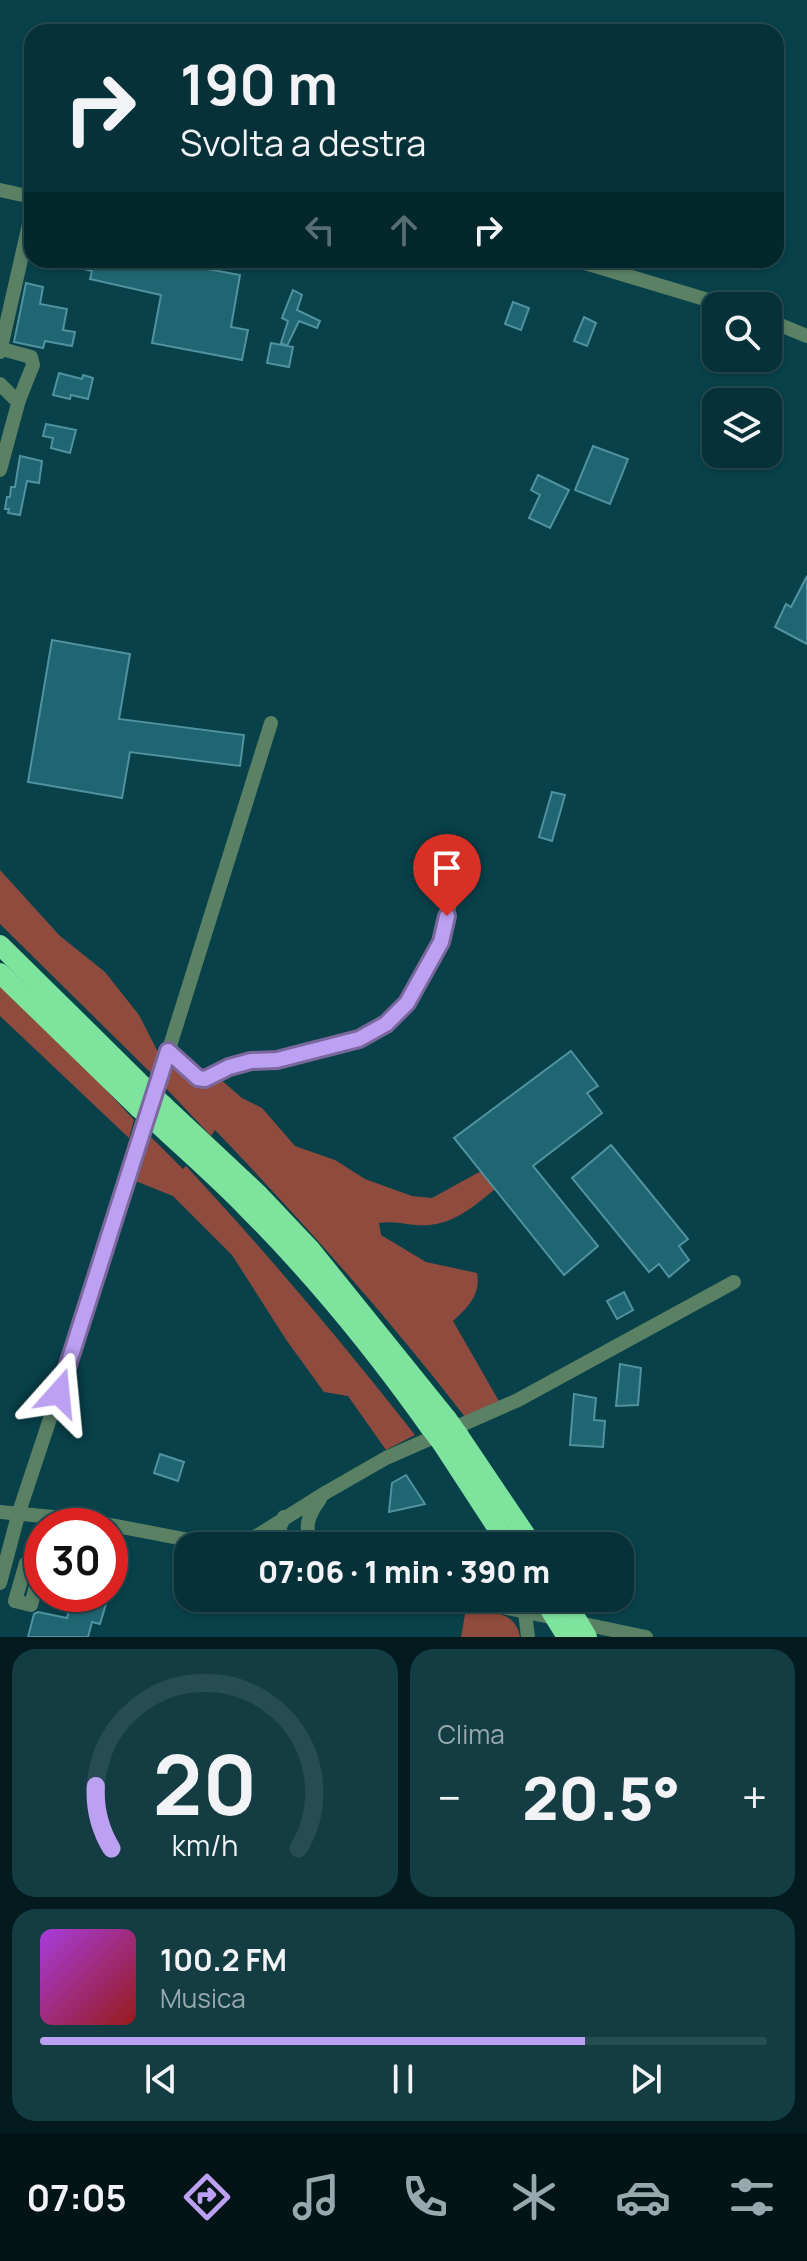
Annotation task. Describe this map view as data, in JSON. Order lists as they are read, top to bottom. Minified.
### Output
{"page":{"turn":["190 m","Svolta a destra"],"limit":"30","trip":"07:06 · 1 min · 390 m","tile":"Clima","heat":["−","20.5°","+"],"song":["100.2 FM","Musica"],"tabs":"07:05","gauge":["20","km/h"]}}
